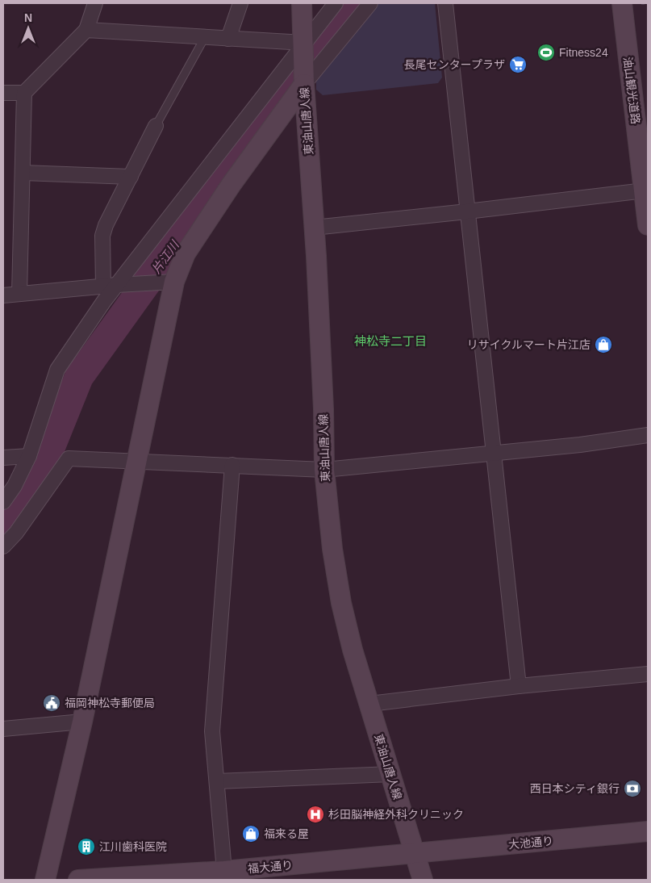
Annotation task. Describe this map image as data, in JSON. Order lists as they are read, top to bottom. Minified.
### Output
{"streets":{"street":["油山観光道路","東油山唐人線","大池通り","福大通り"]},"crossings":[["東油山唐人線","大池通り"],["東油山唐人線","福大通り"],["大池通り","福大通り"]],"districts":["神松寺二丁目"],"water":["片江川"],"places":{"sports":["Fitness24"],"supermarket":["長尾センタープラザ"],"shop":["リサイクルマート片江店","福来る屋"],"public building":["福岡神松寺郵便局"],"bank":["西日本シティ銀行"],"hospital":["杉田脳神経外科クリニック"],"building":["江川歯科医院"]},"north":"top"}
